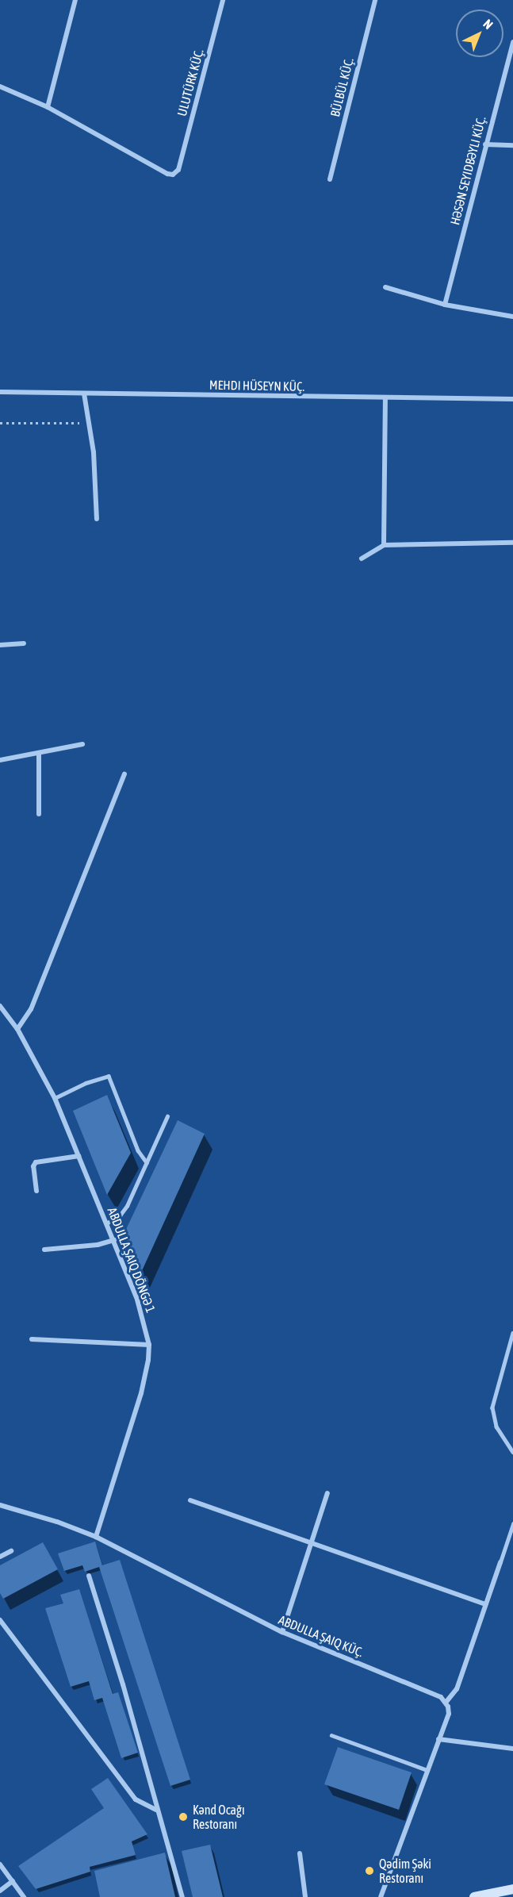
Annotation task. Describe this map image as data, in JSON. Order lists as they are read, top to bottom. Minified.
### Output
{"streets":{"street":["ULUTÜRK KÜÇ.","BÜLBÜL KÜÇ.","HƏSƏN SEYIDBƏYLI KÜÇ.","MEHDI HÜSEYN KÜÇ.","ABDULLA ŞAIQ DÖNGƏ 1","ABDULLA ŞAIQ KÜÇ."]},"crossings":[["ABDULLA ŞAIQ DÖNGƏ 1","ABDULLA ŞAIQ KÜÇ."]],"places":["Kənd Ocağı Restoranı","Qədim Şəki Restoranı"],"north":"top right"}
